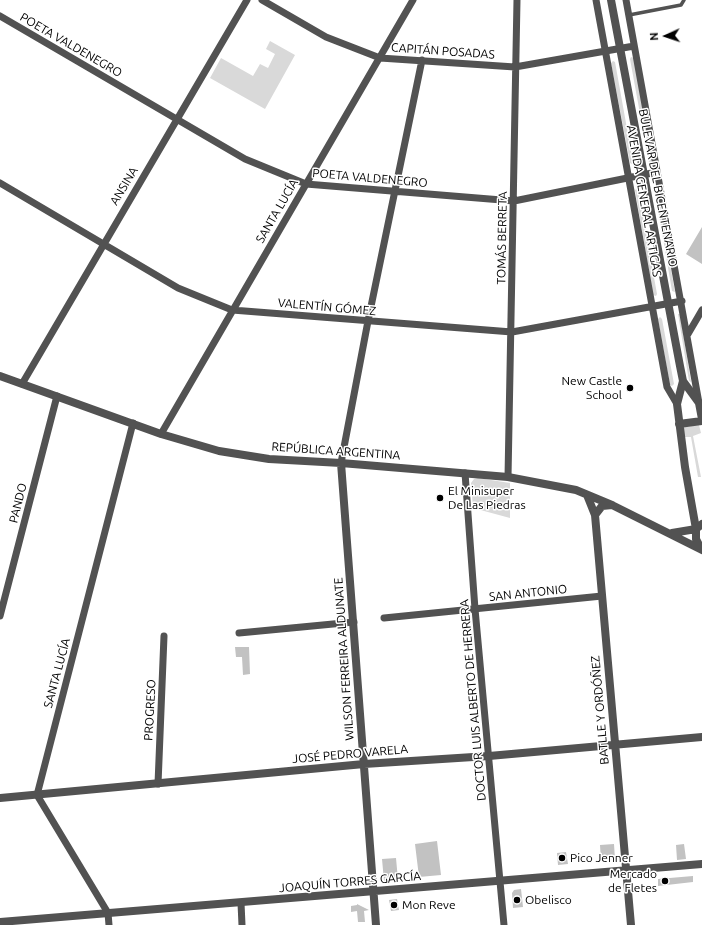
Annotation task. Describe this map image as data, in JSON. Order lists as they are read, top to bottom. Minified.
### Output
{"streets":{"street":["POETA VALDENEGRO","CAPITÁN POSADAS","ANSINA","BULEVAR DEL BICENTENARIO","AVENIDA GENERAL ARTIGAS","SANTA LUCÍA","TOMÁS BERRETA","VALENTÍN GÓMEZ","REPÚBLICA ARGENTINA","PANDO","SAN ANTONIO","WILSON FERREIRA ALDUNATE","DOCTOR LUIS ALBERTO DE HERRERA","PROGRESO","BATLLE Y ORDÓÑEZ","JOSÉ PEDRO VARELA","JOAQUÍN TORRES GARCÍA"]},"crossings":[["POETA VALDENEGRO","ANSINA"],["POETA VALDENEGRO","BULEVAR DEL BICENTENARIO"],["POETA VALDENEGRO","AVENIDA GENERAL ARTIGAS"],["POETA VALDENEGRO","SANTA LUCÍA"],["POETA VALDENEGRO","TOMÁS BERRETA"],["CAPITÁN POSADAS","BULEVAR DEL BICENTENARIO"],["CAPITÁN POSADAS","AVENIDA GENERAL ARTIGAS"],["CAPITÁN POSADAS","SANTA LUCÍA"],["CAPITÁN POSADAS","TOMÁS BERRETA"],["ANSINA","VALENTÍN GÓMEZ"],["ANSINA","REPÚBLICA ARGENTINA"],["BULEVAR DEL BICENTENARIO","AVENIDA GENERAL ARTIGAS"],["BULEVAR DEL BICENTENARIO","VALENTÍN GÓMEZ"],["BULEVAR DEL BICENTENARIO","REPÚBLICA ARGENTINA"],["AVENIDA GENERAL ARTIGAS","VALENTÍN GÓMEZ"],["SANTA LUCÍA","VALENTÍN GÓMEZ"],["SANTA LUCÍA","REPÚBLICA ARGENTINA"],["SANTA LUCÍA","JOSÉ PEDRO VARELA"],["TOMÁS BERRETA","VALENTÍN GÓMEZ"],["TOMÁS BERRETA","REPÚBLICA ARGENTINA"],["REPÚBLICA ARGENTINA","PANDO"],["REPÚBLICA ARGENTINA","WILSON FERREIRA ALDUNATE"],["REPÚBLICA ARGENTINA","DOCTOR LUIS ALBERTO DE HERRERA"],["REPÚBLICA ARGENTINA","BATLLE Y ORDÓÑEZ"],["SAN ANTONIO","DOCTOR LUIS ALBERTO DE HERRERA"],["SAN ANTONIO","BATLLE Y ORDÓÑEZ"],["WILSON FERREIRA ALDUNATE","JOSÉ PEDRO VARELA"],["WILSON FERREIRA ALDUNATE","JOAQUÍN TORRES GARCÍA"],["DOCTOR LUIS ALBERTO DE HERRERA","JOSÉ PEDRO VARELA"],["DOCTOR LUIS ALBERTO DE HERRERA","JOAQUÍN TORRES GARCÍA"],["PROGRESO","JOSÉ PEDRO VARELA"],["BATLLE Y ORDÓÑEZ","JOSÉ PEDRO VARELA"],["BATLLE Y ORDÓÑEZ","JOAQUÍN TORRES GARCÍA"]],"places":["New Castle School","El Minisuper De Las Piedras","Pico Jenner","Mercado de Fletes","Obelisco","Mon Reve"],"north":"left"}
